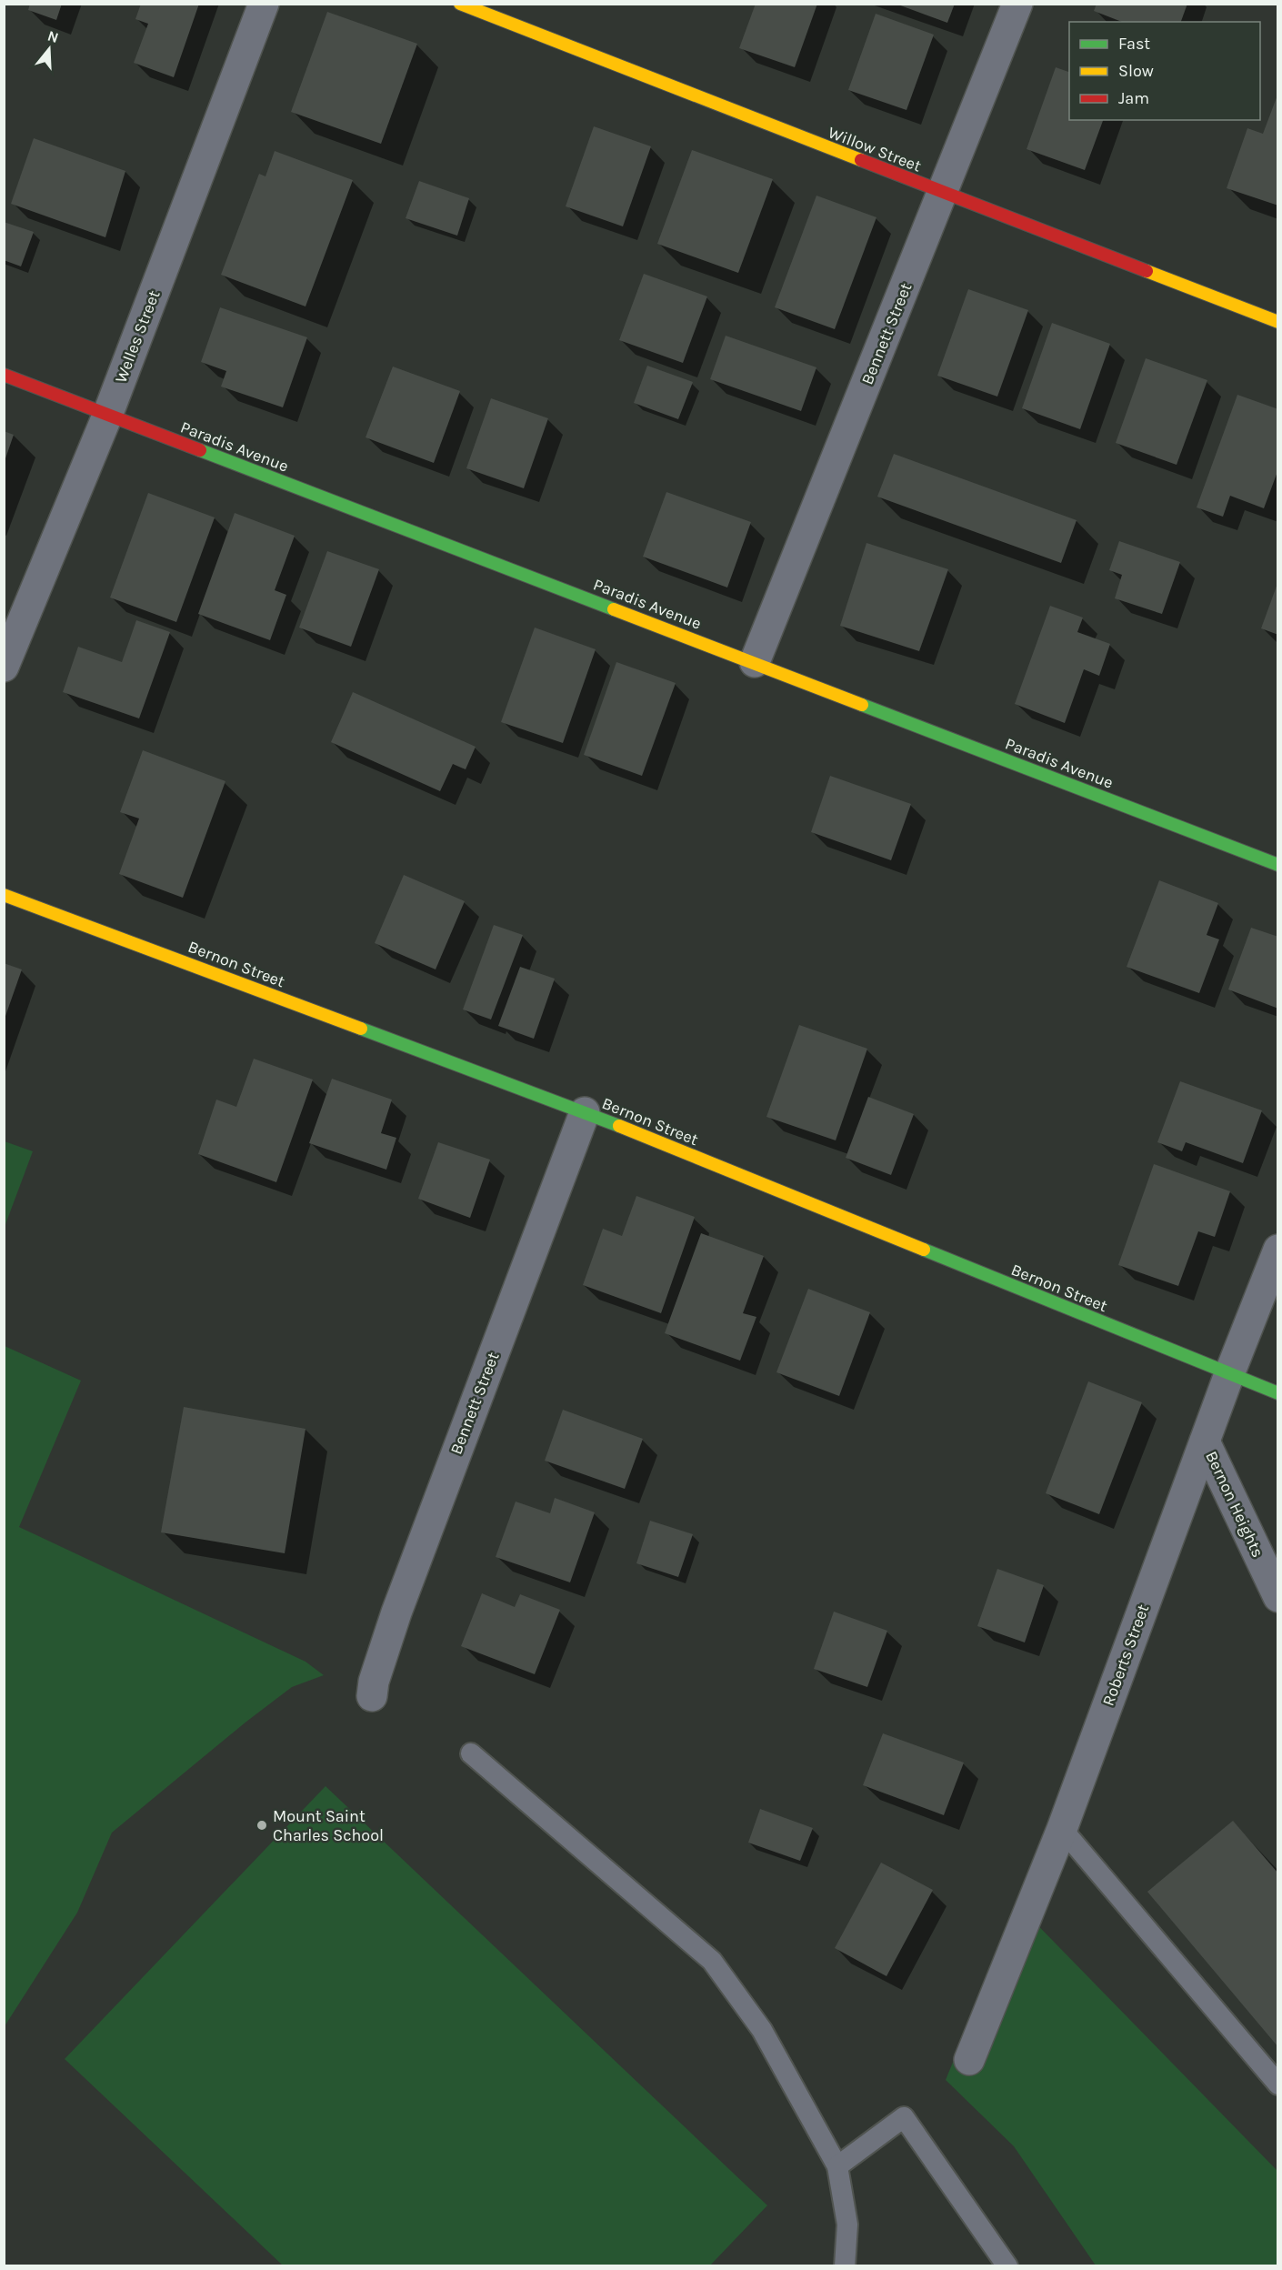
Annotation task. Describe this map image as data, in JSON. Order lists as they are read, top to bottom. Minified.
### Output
{"streets":{"street":["Willow Street","Bennett Street","Welles Street","Paradis Avenue","Bernon Street","Bernon Heights","Roberts Street"]},"crossings":[["Willow Street","Bennett Street"],["Bennett Street","Paradis Avenue"],["Bennett Street","Bernon Street"],["Welles Street","Paradis Avenue"],["Bernon Street","Roberts Street"],["Bernon Heights","Roberts Street"]],"places":["Mount Saint Charles School"],"legend":["Fast","Slow","Jam"],"north":"top"}
